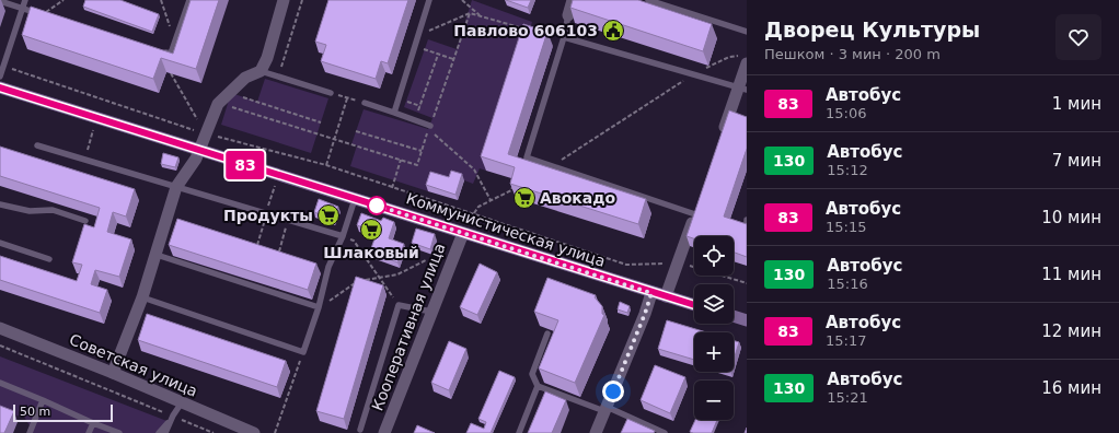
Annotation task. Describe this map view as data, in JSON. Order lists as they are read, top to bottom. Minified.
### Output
{"streets":{"main road":["Коммунистическая улица"],"street":["Кооперативная улица","Советская улица"]},"crossings":[["Коммунистическая улица","Кооперативная улица"]],"places":{"public building":["Павлово 606103"],"supermarket":["Авокадо","Продукты","Шлаковый"]},"lines":["bus line 83"],"scale_bar":"50 m","page":{"on_map":"83","heading":["Дворец Культуры","Пешком · 3 мин · 200 m"],"list":[{"mark":"83","name":"Автобус","note":"15:06","value":"1 мин"},{"mark":"130","name":"Автобус","note":"15:12","value":"7 мин"},{"mark":"83","name":"Автобус","note":"15:15","value":"10 мин"},{"mark":"130","name":"Автобус","note":"15:16","value":"11 мин"},{"mark":"83","name":"Автобус","note":"15:17","value":"12 мин"},{"mark":"130","name":"Автобус","note":"15:21","value":"16 мин"}],"map_buttons":["+","−"],"scale":"50 m"}}
